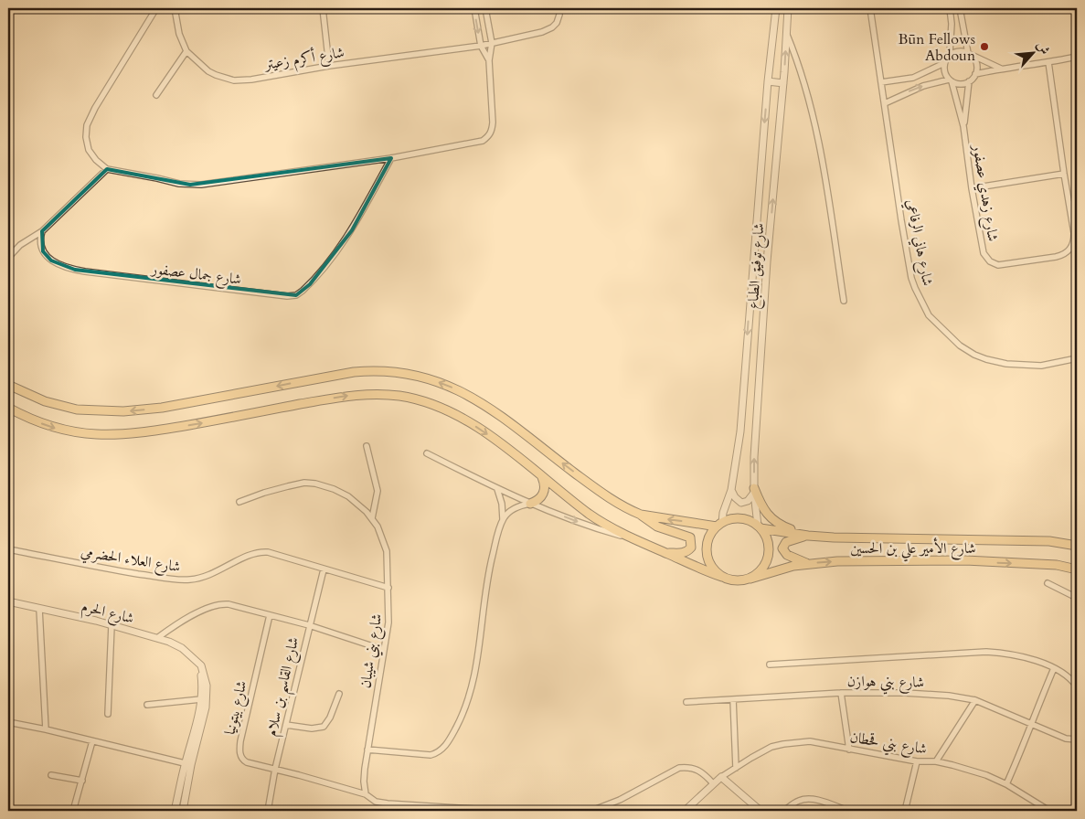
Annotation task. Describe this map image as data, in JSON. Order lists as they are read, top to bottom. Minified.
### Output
{"streets":{"main road":["شارع الأمير علي بن الحسين"],"street":["شارع أكرم زعيتر","شارع زهدي عصفور","شارع هاني الرفاعي","شارع توفيق الطباع","شارع جمال عصفور","شارع العلاء الحضرمي","شارع الحرم","شارع بني شيبان","شارع بني هوازن","شارع القاسم بن سلام","شارع بيتونيا","شارع بني قحطان"]},"crossings":[["شارع توفيق الطباع","شارع الأمير علي بن الحسين"],["شارع العلاء الحضرمي","شارع بني شيبان"],["شارع العلاء الحضرمي","شارع القاسم بن سلام"],["شارع بني شيبان","شارع بيتونيا"],["شارع القاسم بن سلام","شارع بيتونيا"]],"places":["Būn Fellows Abdoun"],"north":"top right"}
